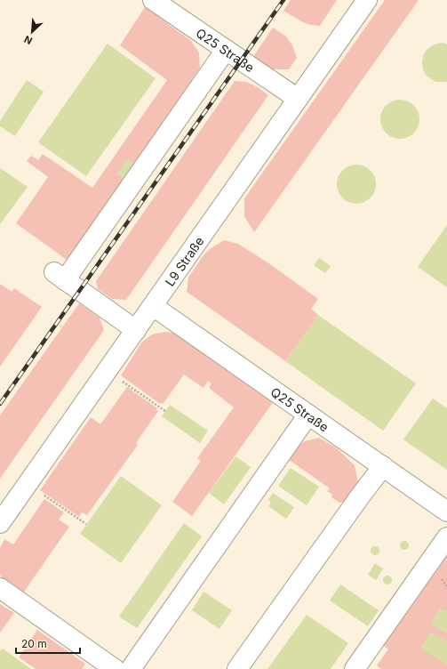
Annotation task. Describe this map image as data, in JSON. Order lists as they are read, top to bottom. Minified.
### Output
{"streets":{"lane":["Q25 Straße","L9 Straße"]},"crossings":[["Q25 Straße","L9 Straße"]],"scale_bar":"20 m","north":"bottom left"}
